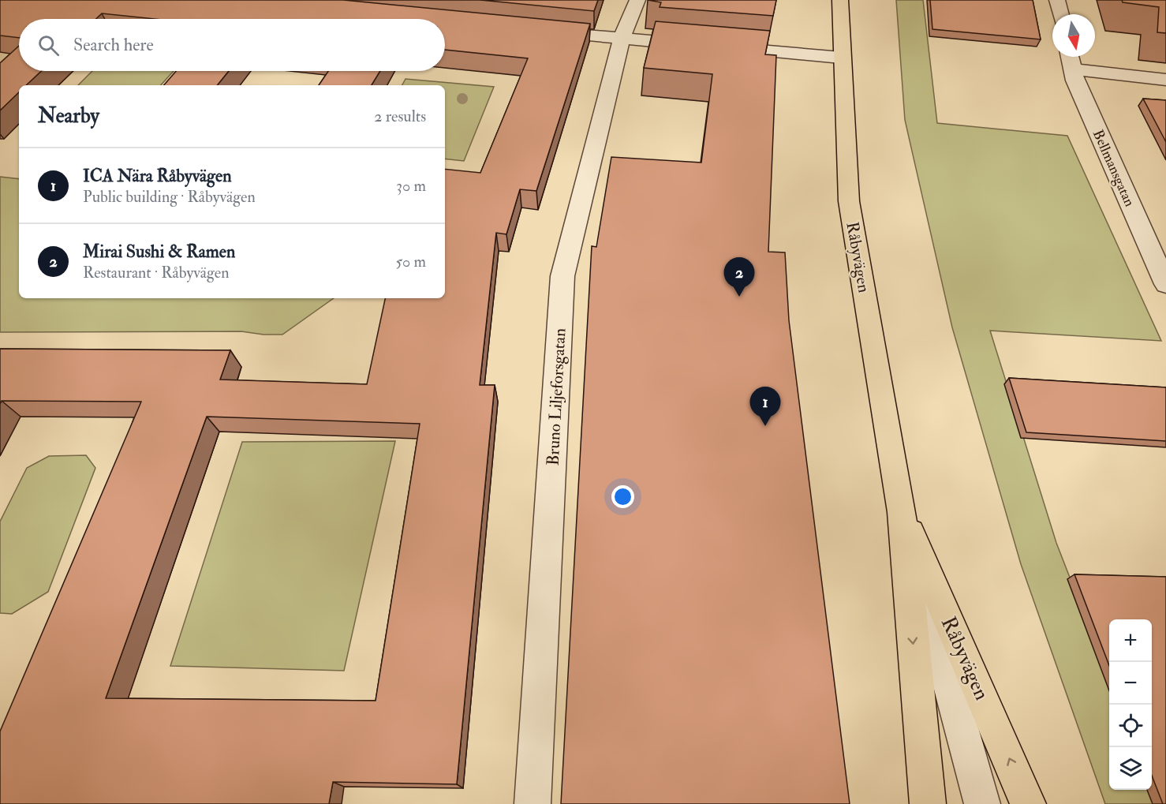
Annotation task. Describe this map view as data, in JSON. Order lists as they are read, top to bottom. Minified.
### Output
{"streets":{"main road":["Råbyvägen"],"street":["Bellmansgatan","Bruno Liljeforsgatan"]},"north":"bottom","page":{"search":"Search here","heading":["Nearby","2 results"],"list":[{"mark":"1","name":"ICA Nära Råbyvägen","note":"Public building · Råbyvägen","value":"30 m"},{"mark":"2","name":"Mirai Sushi & Ramen","note":"Restaurant · Råbyvägen","value":"50 m"}],"pins":["2","1"],"map_buttons":["+","−"]}}
